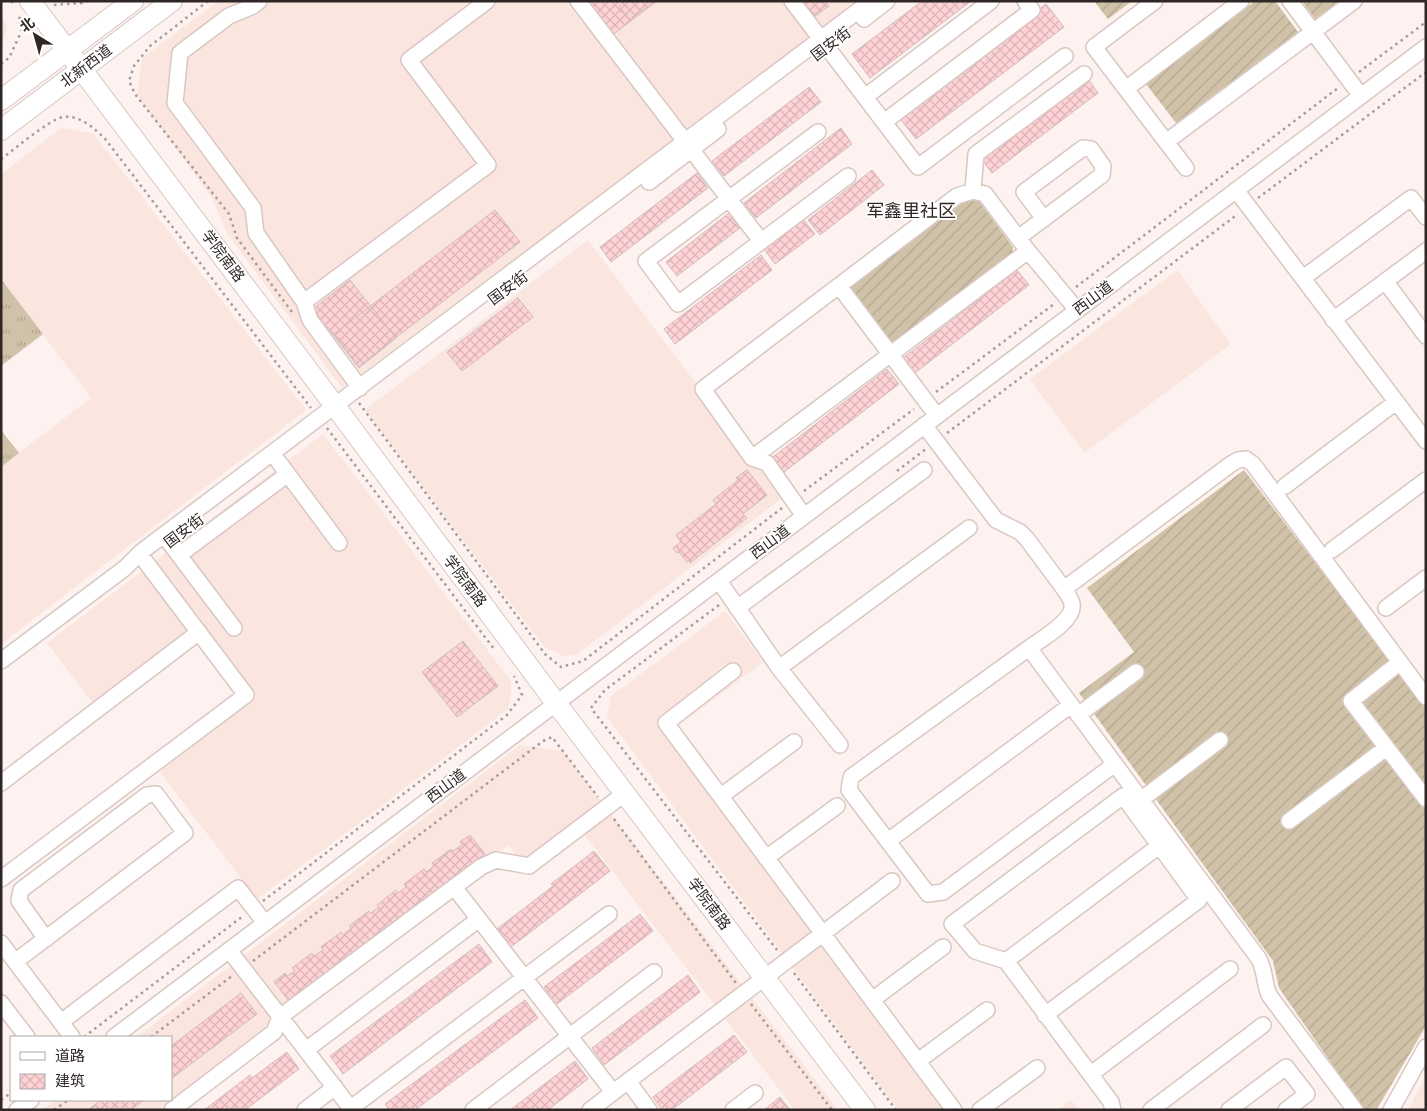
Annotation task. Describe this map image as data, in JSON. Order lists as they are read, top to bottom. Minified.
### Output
{"streets":{"main road":["北新西道","学院南路"],"street":["国安街","西山道"]},"crossings":[["国安街","学院南路"],["北新西道","学院南路"],["学院南路","西山道"]],"districts":["军鑫里社区"],"legend":["道路","建筑"],"north":"top left"}
